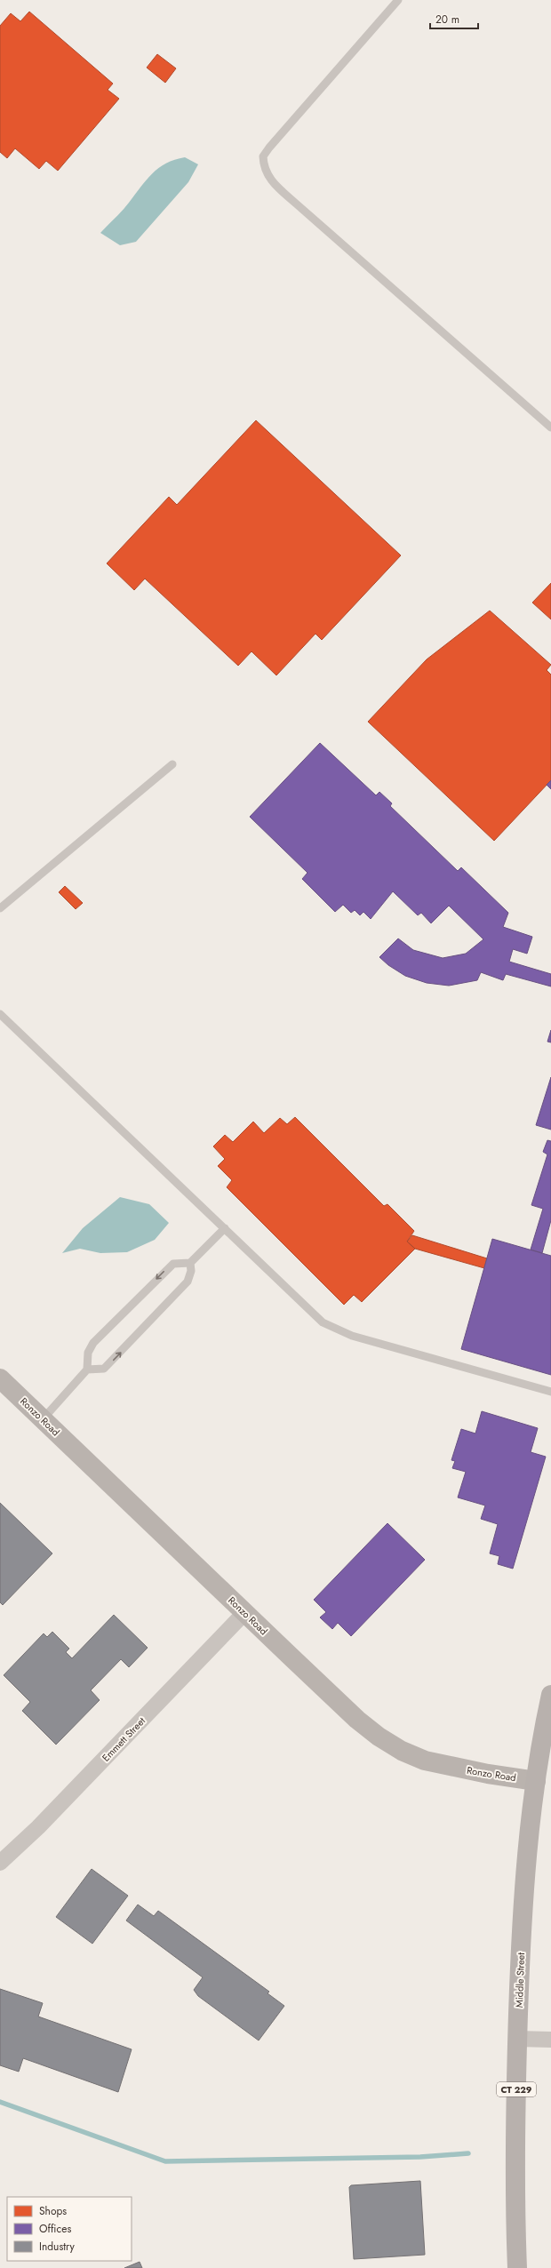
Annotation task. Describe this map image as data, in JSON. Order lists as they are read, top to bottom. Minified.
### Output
{"streets":{"main road":["Ronzo Road","Middle Street","CT 229"],"street":["Emmett Street"]},"crossings":[["Ronzo Road","Emmett Street"],["Ronzo Road","Middle Street"]],"legend":["Shops","Offices","Industry"],"scale_bar":"20 m"}
